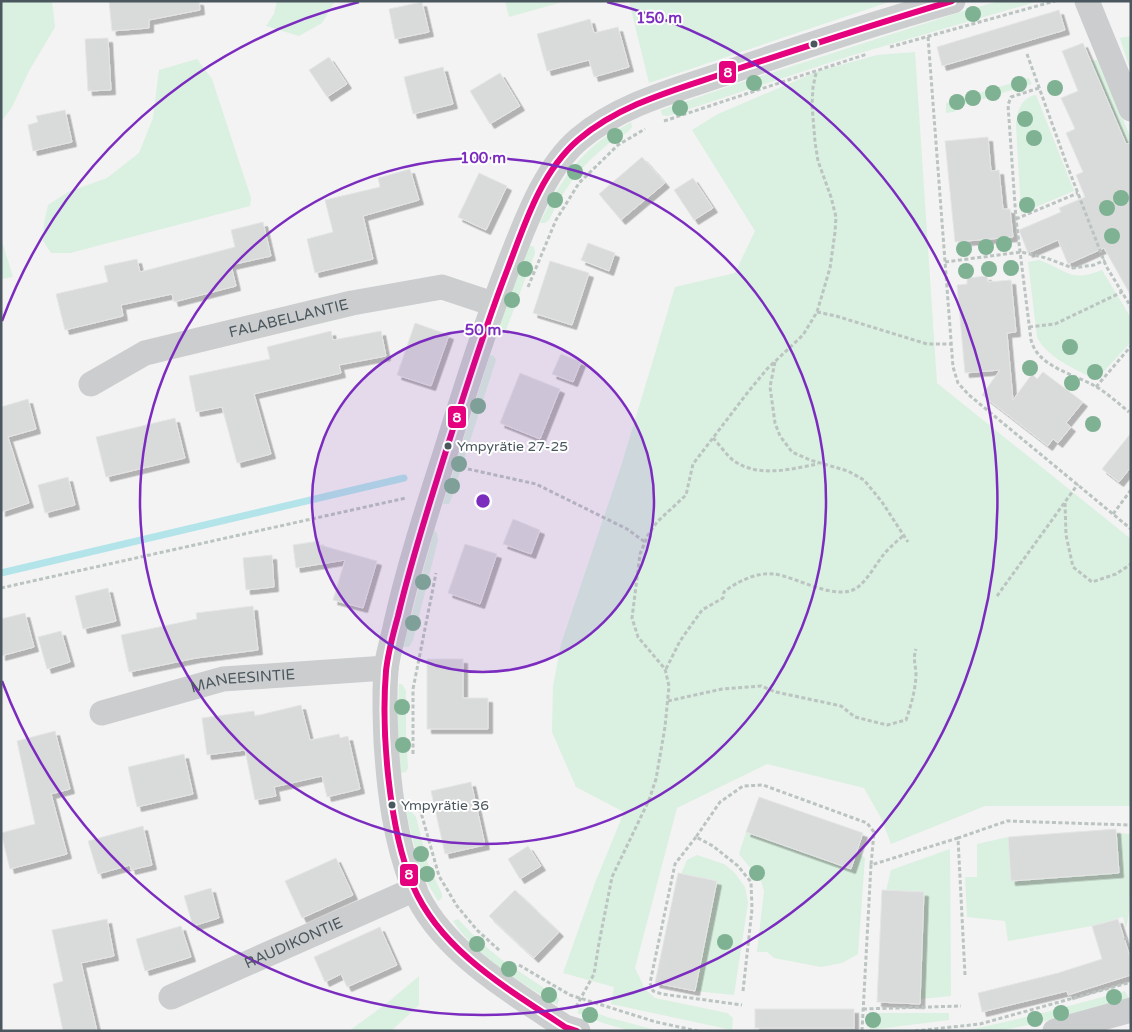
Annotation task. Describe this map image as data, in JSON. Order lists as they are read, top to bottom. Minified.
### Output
{"streets":{"street":["FALABELLANTIE","MANEESINTIE","RAUDIKONTIE"]},"places":["Ympyrätie 27-25","Ympyrätie 36"],"lines":["transit line 8"],"rings":["150 m","100 m","50 m"]}
